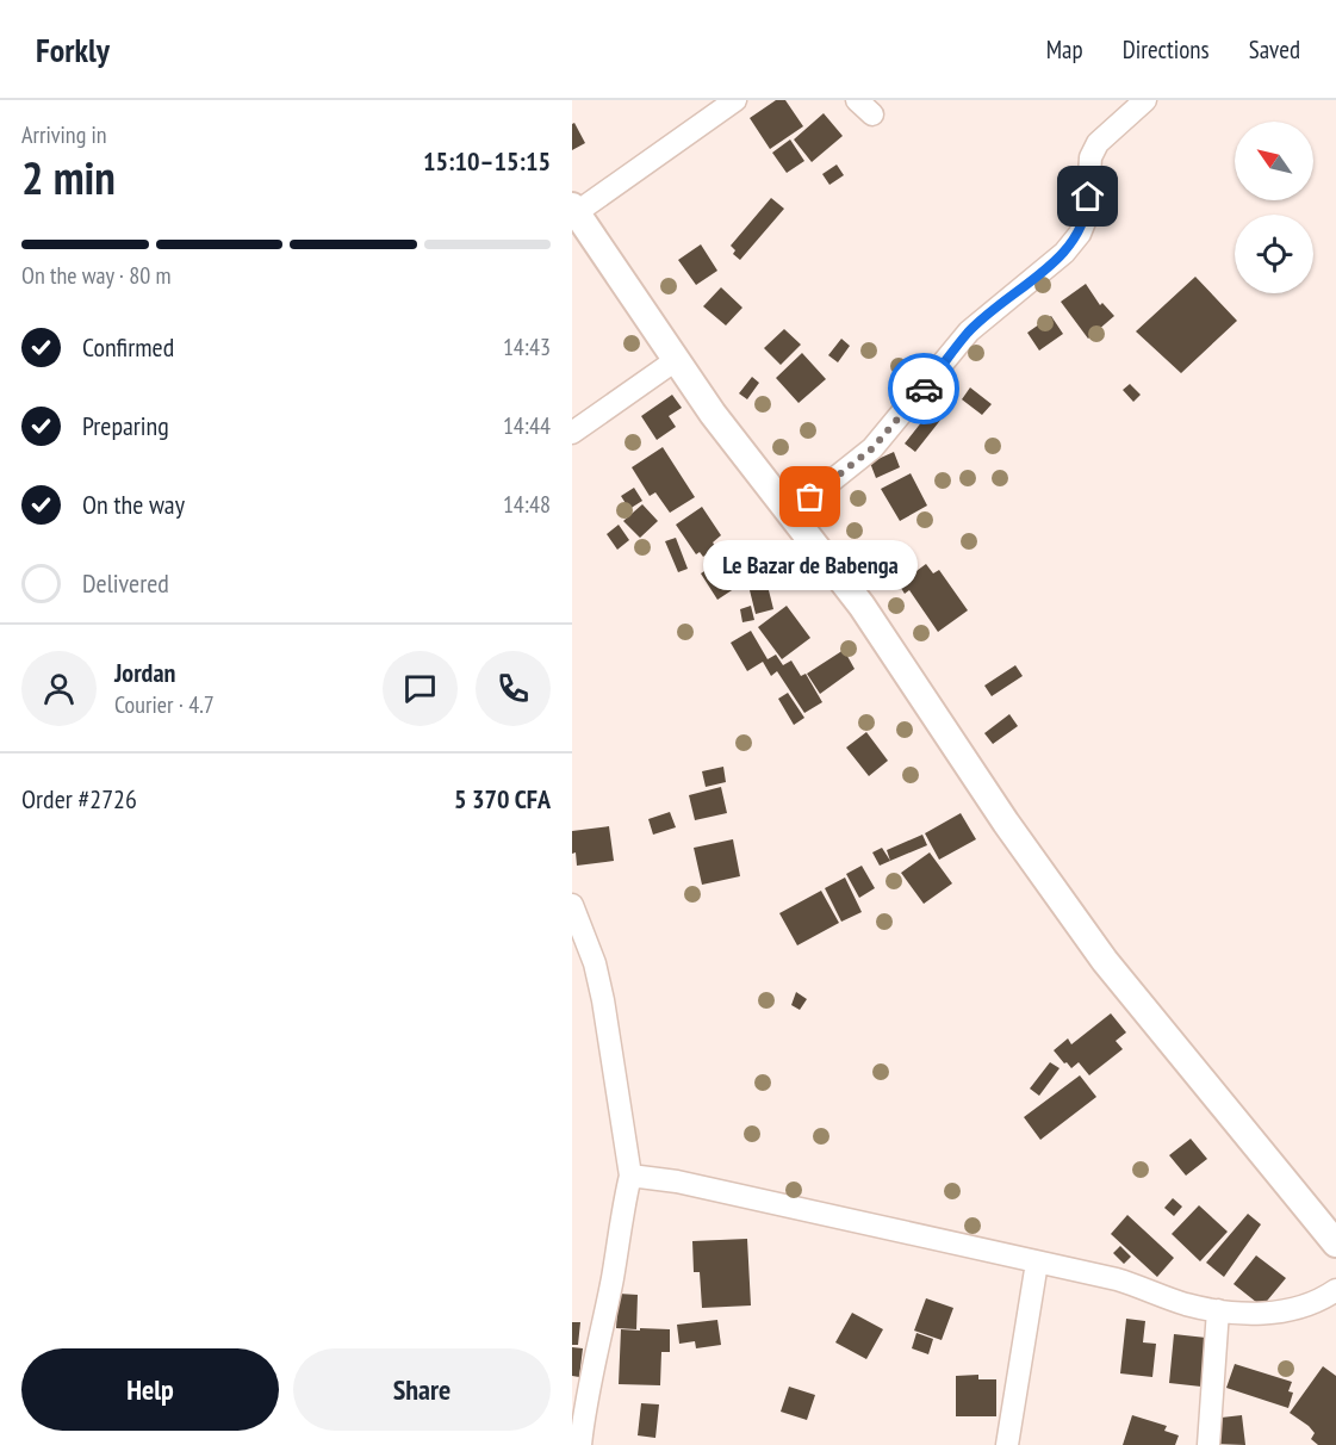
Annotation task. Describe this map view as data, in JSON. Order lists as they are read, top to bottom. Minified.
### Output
{"places":["Le Bazar de Babenga"],"north":"top left","page":{"header":"Forkly","nav":["Map","Directions","Saved"],"heading":["2 min","Arriving in","15:10–15:15"],"panel":["Jordan","Courier · 4.7","Order #2726","5 370 CFA"],"bar":"On the way · 80 m","list":[["Confirmed","14:43"],["Preparing","14:44"],["On the way","14:48"],"Delivered"],"bubble":"Le Bazar de Babenga","buttons":["Help","Share"]}}
